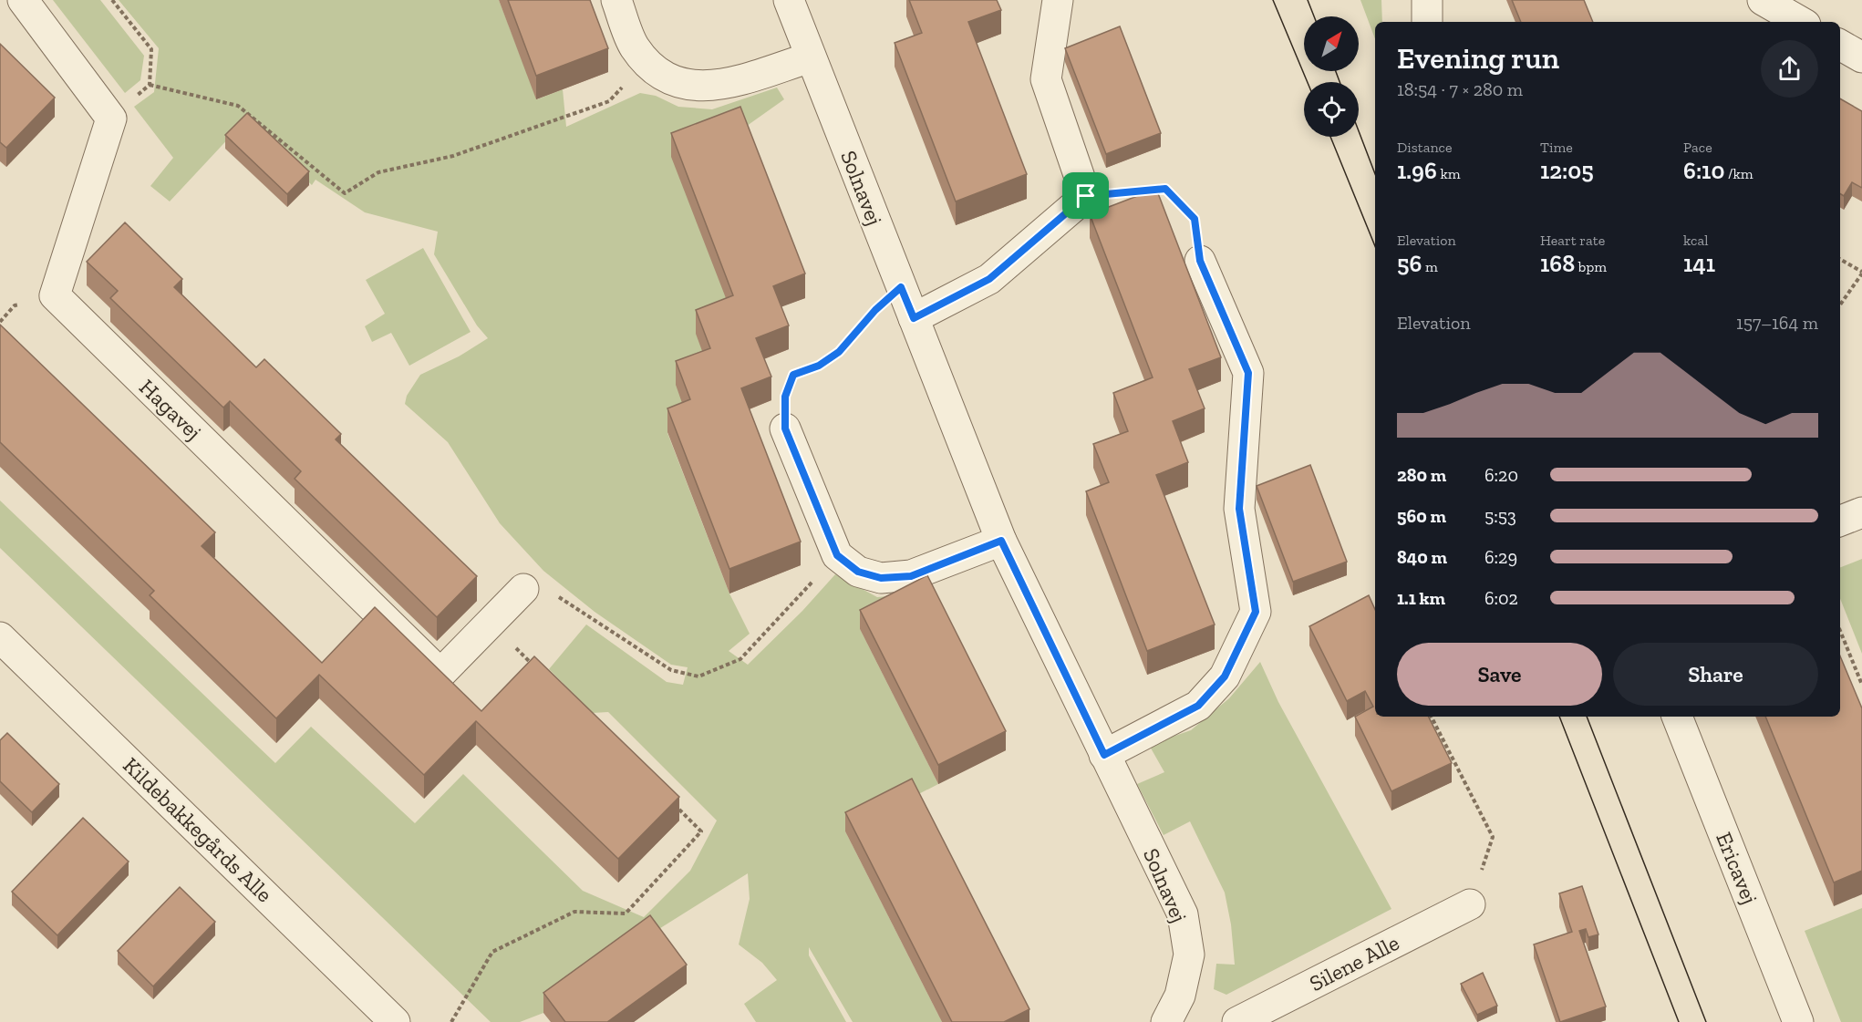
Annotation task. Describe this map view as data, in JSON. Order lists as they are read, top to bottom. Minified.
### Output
{"streets":{"street":["Solnavej","Hagavej","Kildebakkegårds Alle","Ericavej","Silene Alle"]},"north":"top right","page":{"heading":["Evening run","18:54 · 7 × 280 m"],"stats":[["Distance","1.96 km"],["Time","12:05"],["Pace","6:10 /km"],["Elevation","56 m"],["Heart rate","168 bpm"],["kcal","141"]],"chart":["Elevation","157–164 m"],"list":[{"name":"280 m","note":"6:20"},{"name":"560 m","note":"5:53"},{"name":"840 m","note":"6:29"},{"name":"1.1 km","note":"6:02"}],"buttons":["Save","Share"]}}
